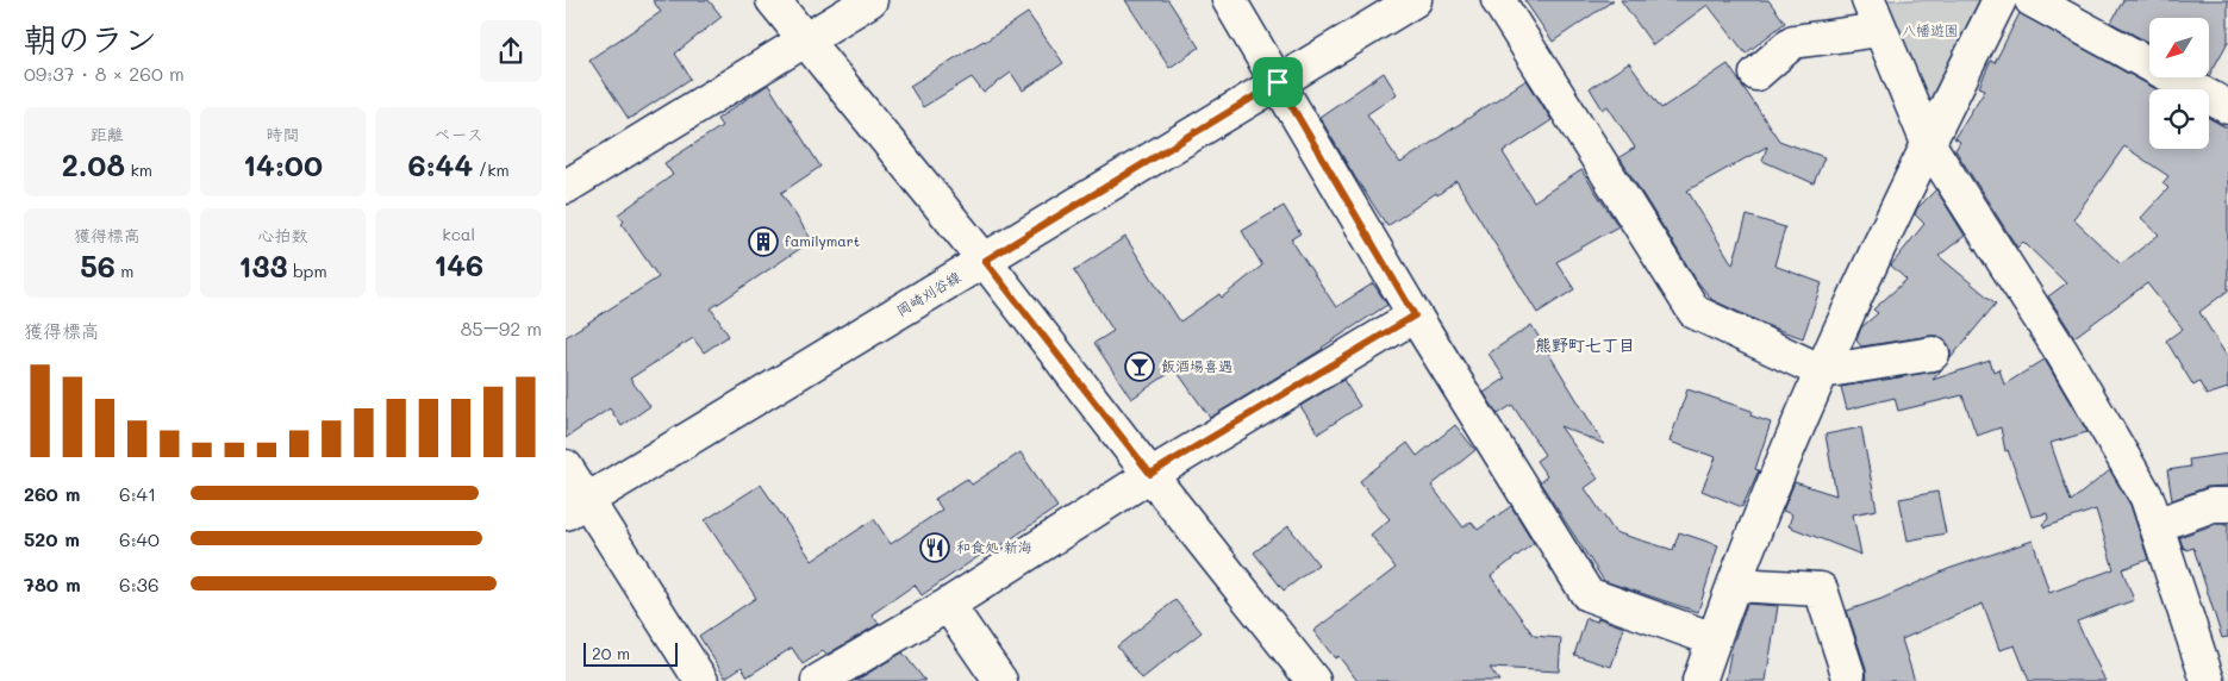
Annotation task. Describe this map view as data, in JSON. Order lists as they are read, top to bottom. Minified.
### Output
{"streets":{"street":["岡崎刈谷線"]},"districts":["熊野町七丁目"],"parks":["八幡遊園"],"places":{"building":["familymart"],"bar":["飯酒場喜遇"],"restaurant":["和食処 新海"]},"scale_bar":"20 m","north":"bottom left","page":{"heading":["朝のラン","09:37 · 8 × 260 m"],"stats":[["距離","2.08 km"],["時間","14:00"],["ペース","6:44 /km"],["獲得標高","56 m"],["心拍数","133 bpm"],["kcal","146"]],"chart":["獲得標高","85–92 m"],"list":[{"name":"260 m","note":"6:41"},{"name":"520 m","note":"6:40"},{"name":"780 m","note":"6:36"}],"scale":"20 m"}}
